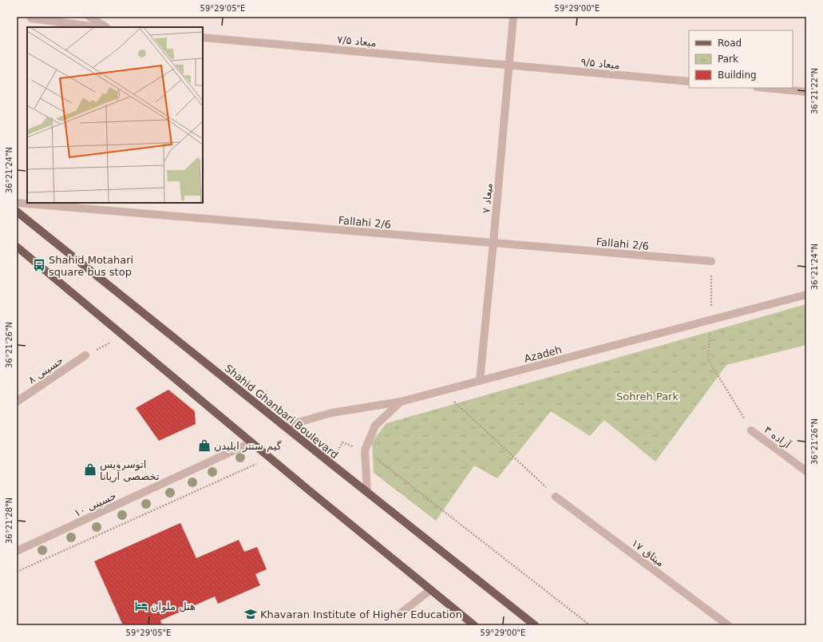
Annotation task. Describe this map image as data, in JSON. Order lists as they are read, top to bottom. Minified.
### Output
{"streets":{"main road":["Shahid Ghanbari Boulevard"],"street":["میعاد ۷/۵","میعاد ۹/۵","میعاد ۷","Fallahi 2/6","Azadeh","حسینی ۸","آزاده ۳","حسینی ۱۰","میثاق ۱۷"]},"crossings":[["میعاد ۷/۵","میعاد ۹/۵"],["میعاد ۷/۵","میعاد ۷"],["میعاد ۹/۵","میعاد ۷"],["میعاد ۷","Fallahi 2/6"],["میعاد ۷","Azadeh"],["Azadeh","Shahid Ghanbari Boulevard"]],"parks":["Sohreh Park"],"places":{"bus stop":["Shahid Motahari square bus stop"],"shop":["گیم سنتر ایلیدن","اتوسرویس تخصصی آریانا"],"hotel":["هتل ملوان"],"school or university":["Khavaran Institute of Higher Education"]},"legend":["Road","Park","Building"],"coordinates":["59°29'05\"E","59°29'00\"E","36°21'22\"N","36°21'24\"N","36°21'26\"N","36°21'28\"N"]}
